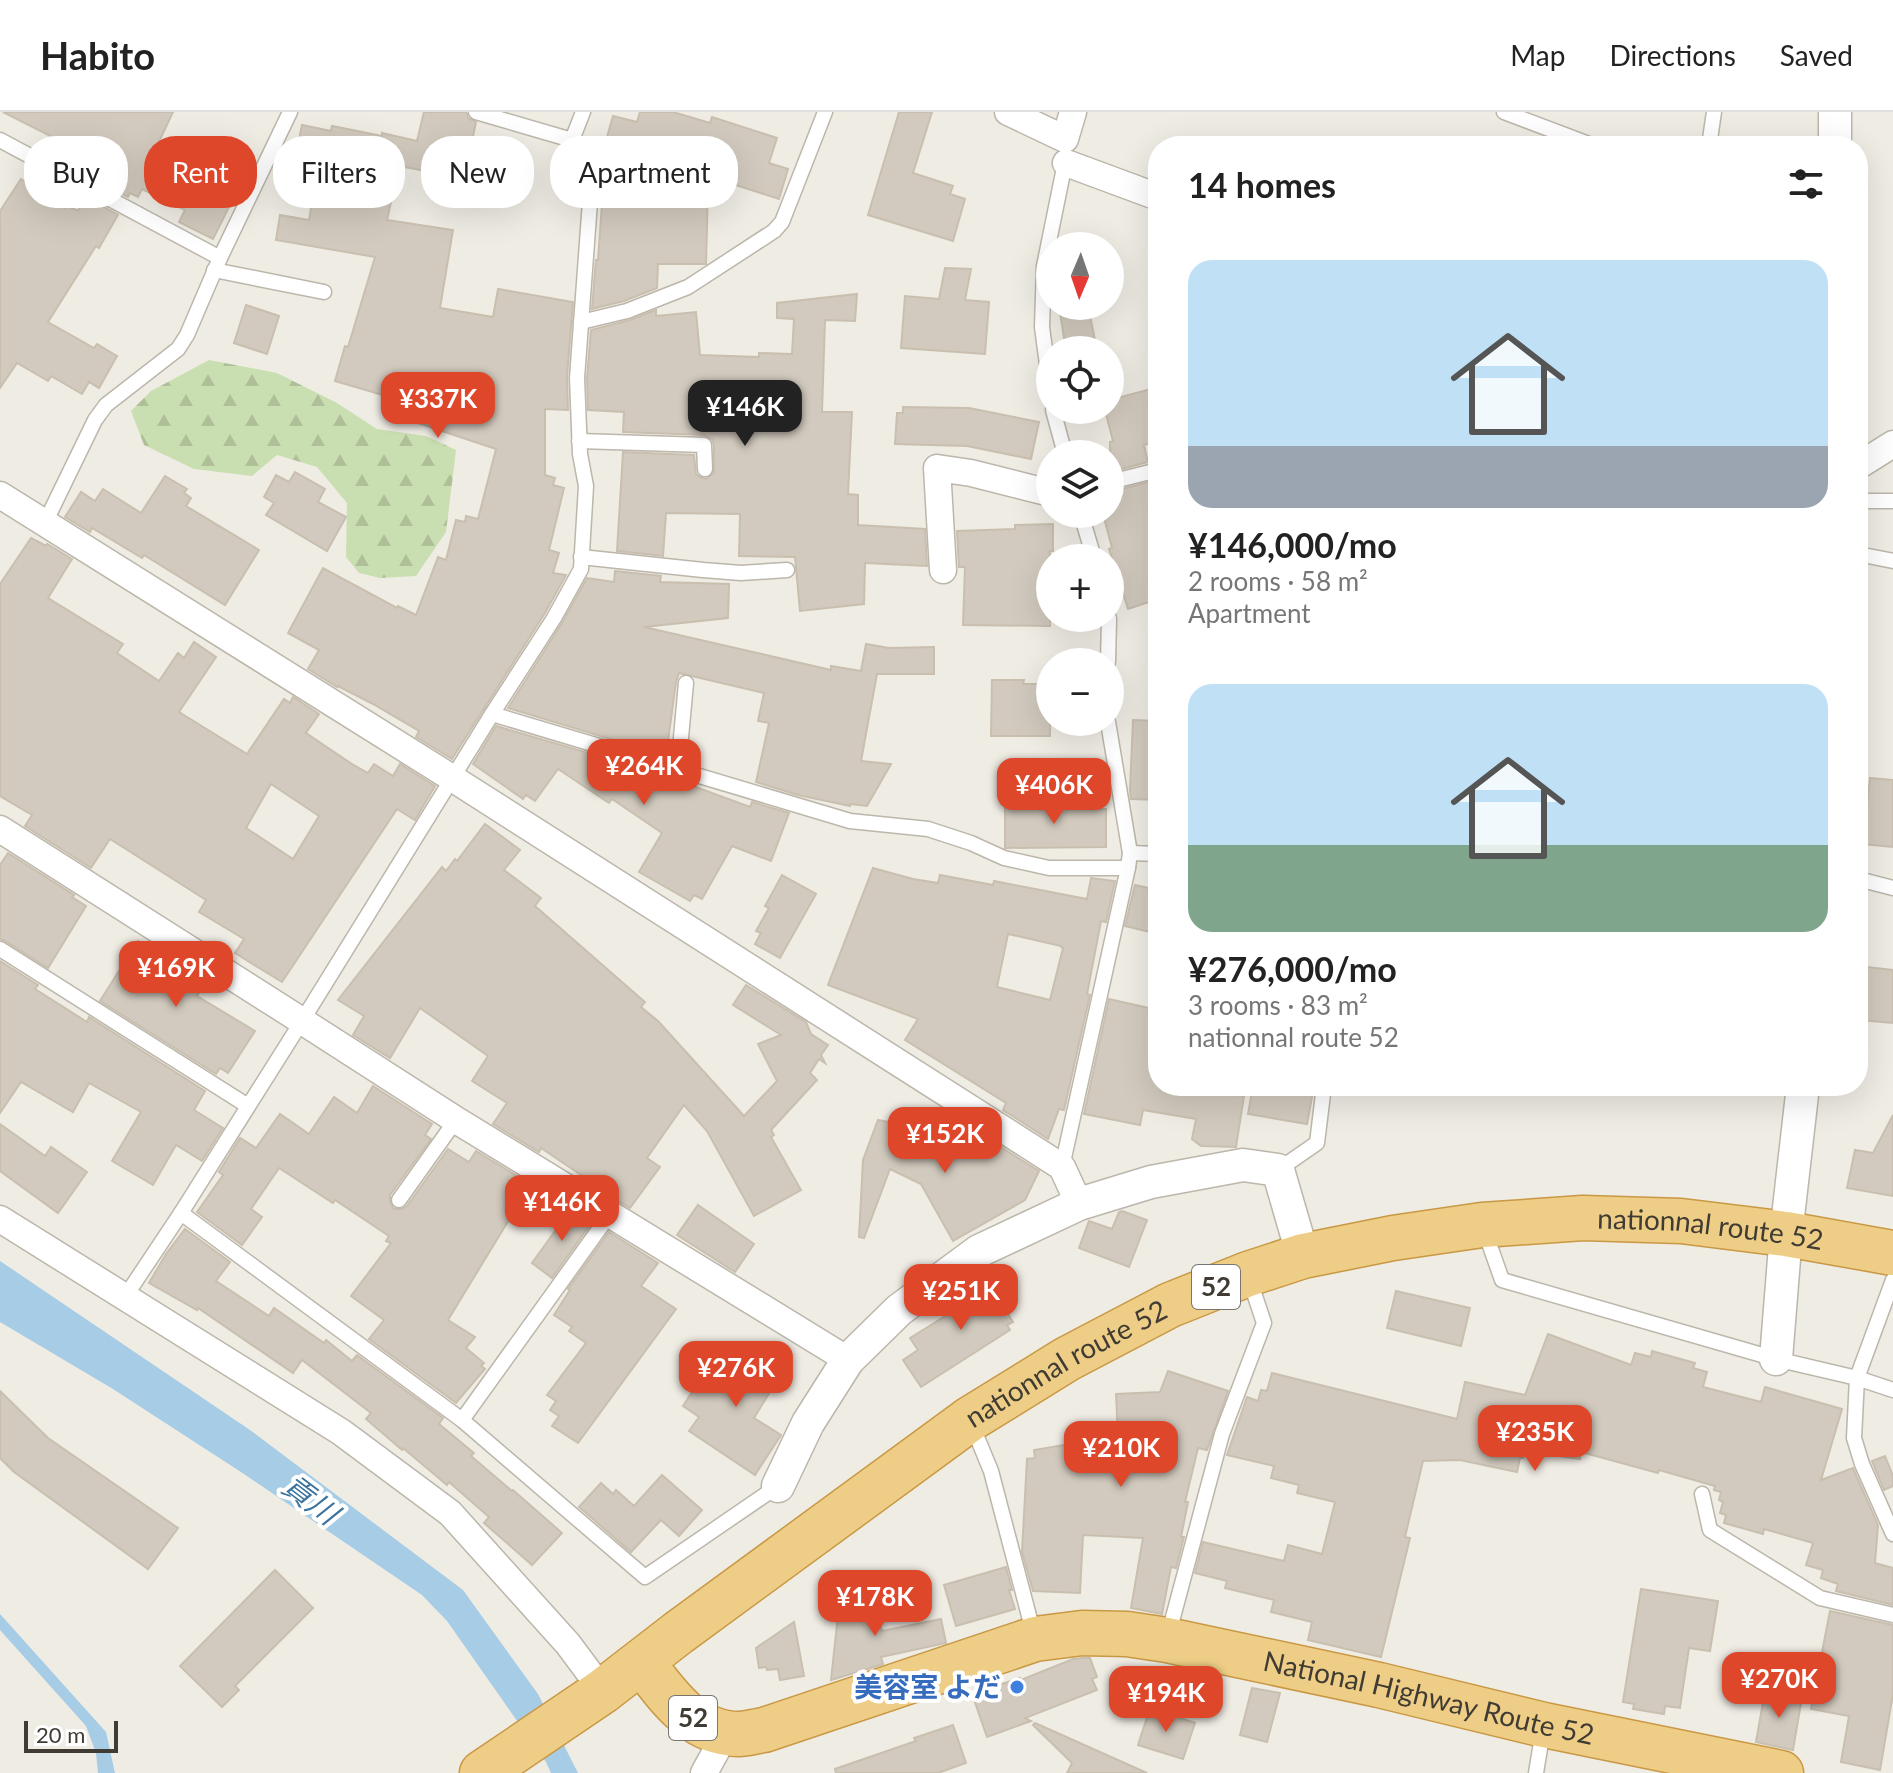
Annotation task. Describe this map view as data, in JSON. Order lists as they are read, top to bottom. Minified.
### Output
{"streets":{"highway":["nationnal route 52","52","National Highway Route 52"]},"crossings":[["nationnal route 52","52"],["52","National Highway Route 52"]],"water":["貢川"],"places":["美容室 よだ"],"scale_bar":"20 m","north":"bottom","page":{"header":"Habito","nav":["Map","Directions","Saved"],"chip":["Buy","Rent","Filters","New","Apartment"],"heading":"14 homes","map_buttons":["+","−"],"list":[{"name":"¥146,000/mo","note":"2 rooms · 58 m² · Apartment"},{"name":"¥276,000/mo","note":"3 rooms · 83 m² · nationnal route 52"}],"price":["¥337K","¥146K","¥264K","¥406K","¥169K","¥152K","¥146K","¥251K","¥276K","¥235K","¥210K","¥178K","¥270K","¥194K"],"scale":"20 m"}}
